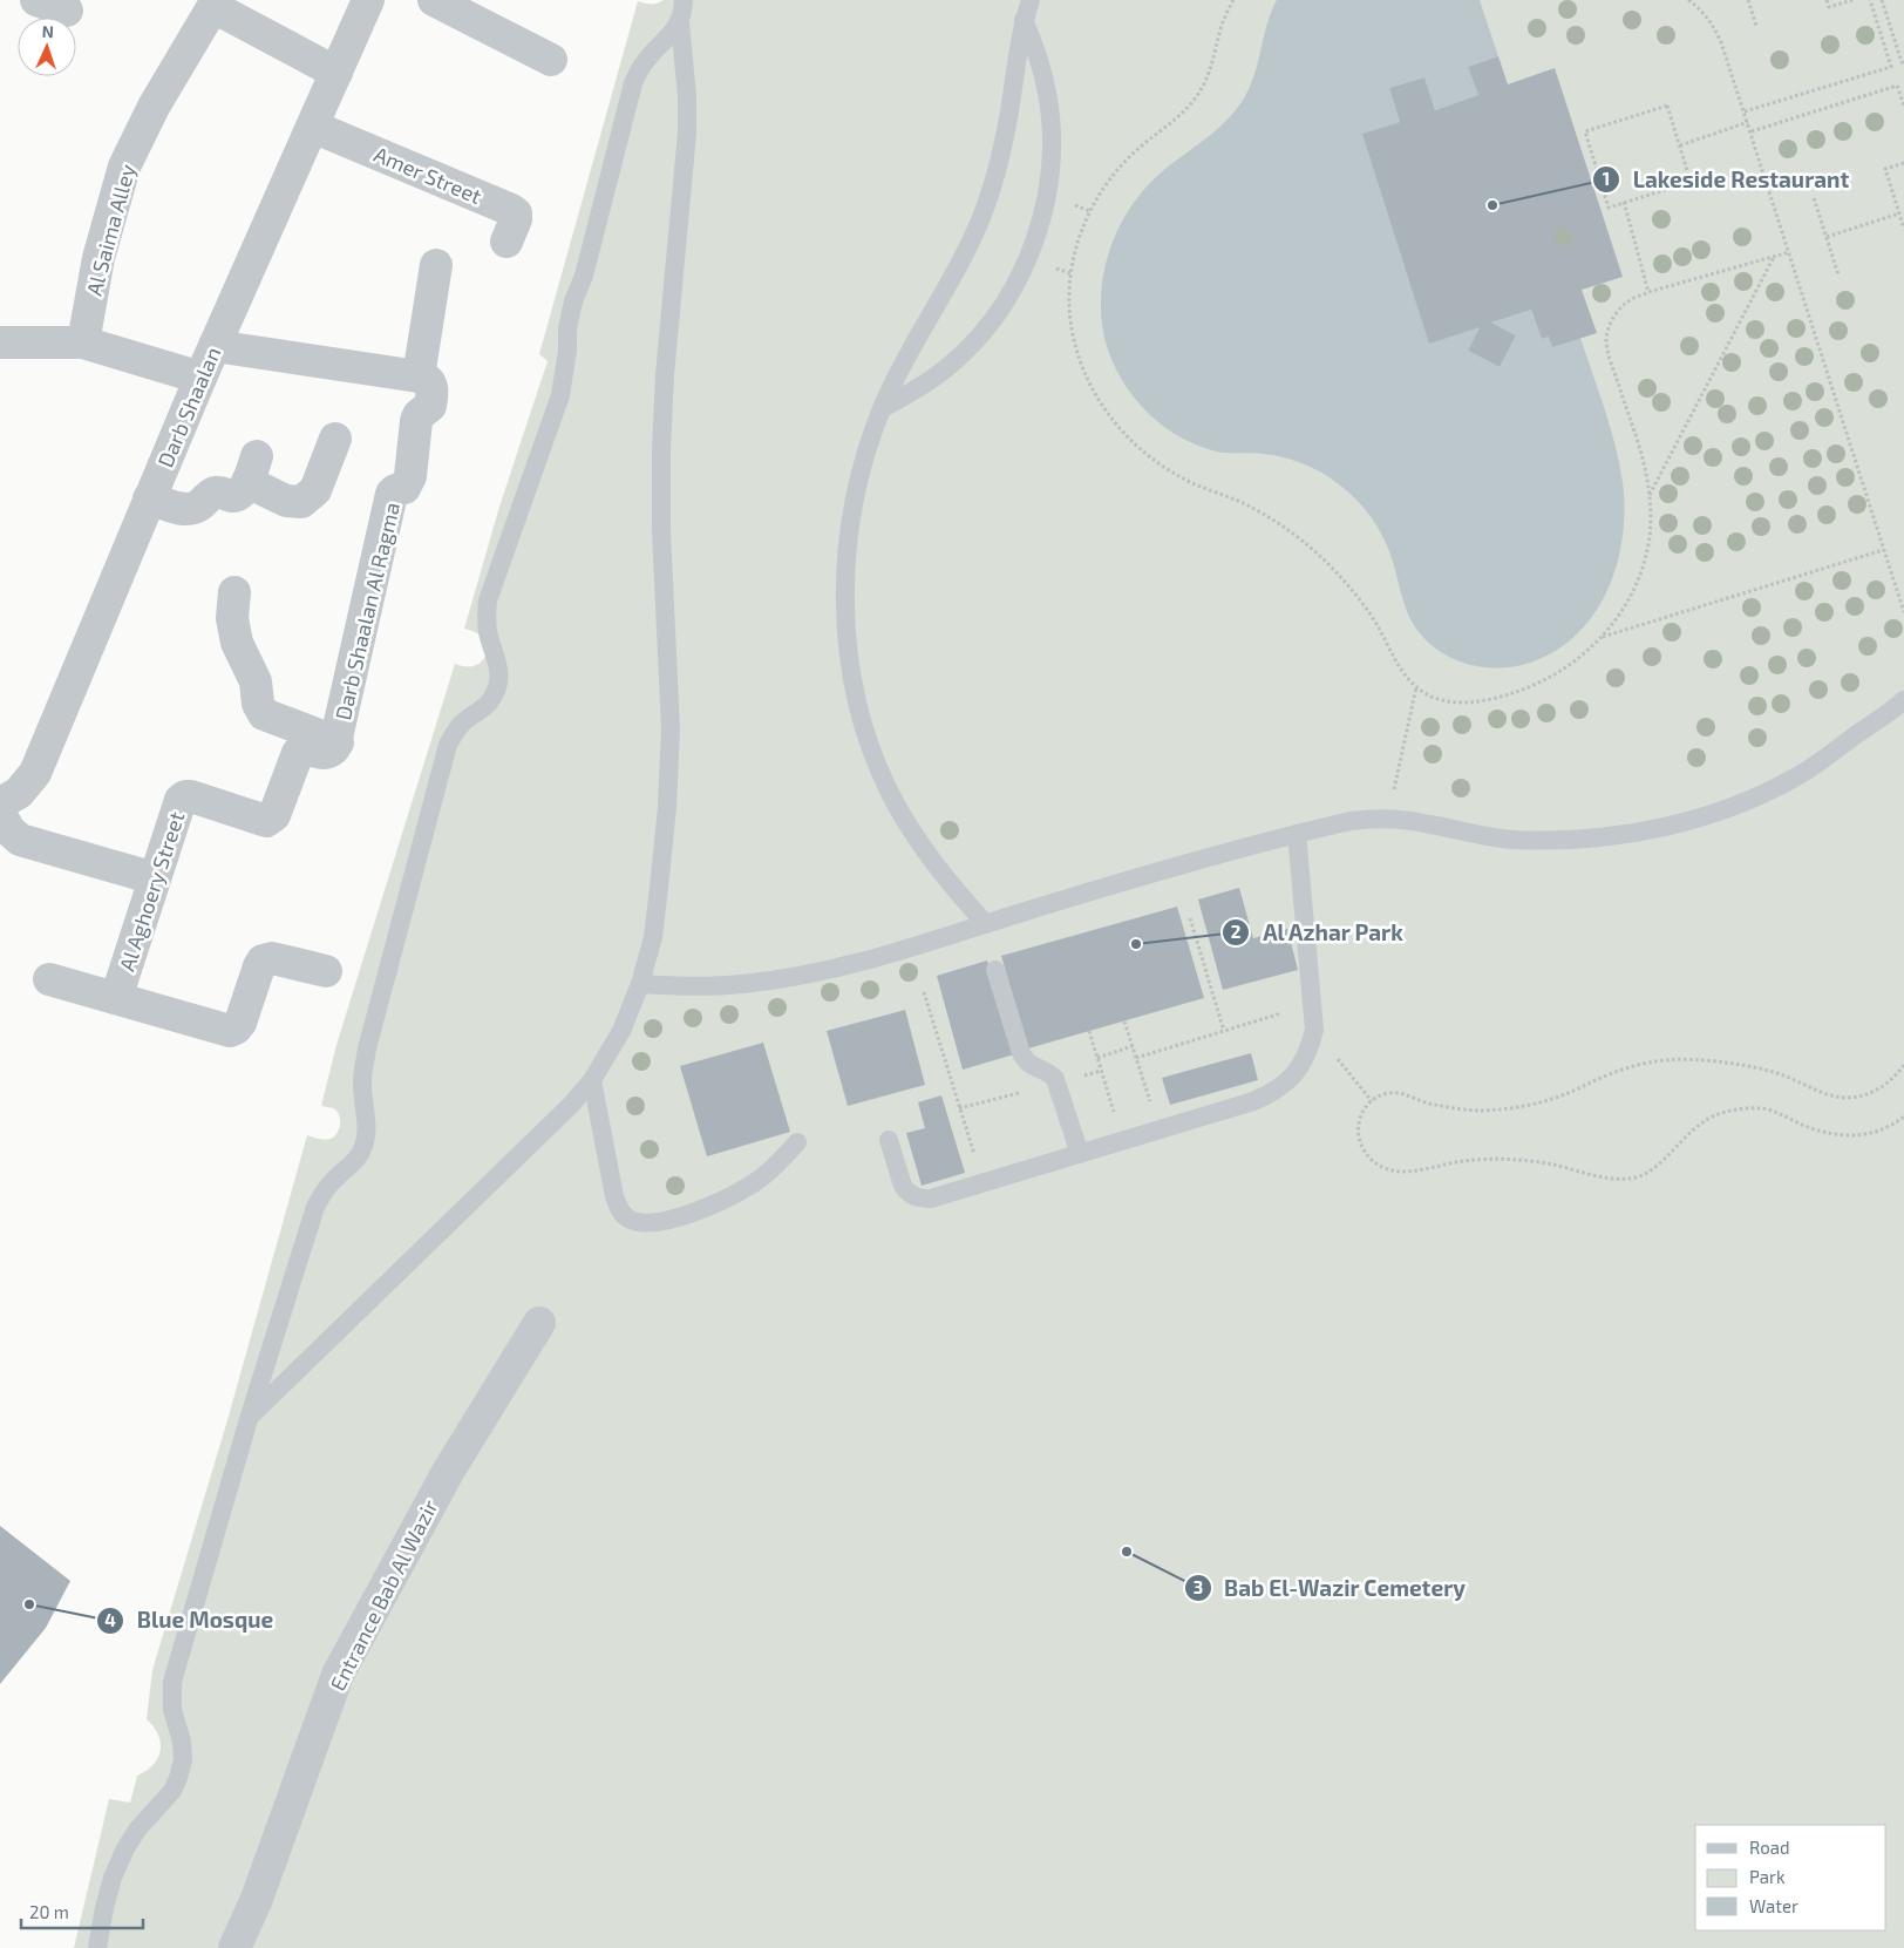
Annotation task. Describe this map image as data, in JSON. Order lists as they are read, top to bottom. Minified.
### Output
{"streets":{"street":["Amer Street","Al Saima Alley","Darb Shaalan","Darb Shaalan Al Ragma","Al Aghoery Street","Entrance Bab Al Wazir"]},"crossings":[["Amer Street","Darb Shaalan"],["Darb Shaalan Al Ragma","Al Aghoery Street"]],"places":["Lakeside Restaurant","Al Azhar Park","Bab El-Wazir Cemetery","Blue Mosque"],"legend":["Road","Park","Water"],"scale_bar":"20 m","north":"top"}
